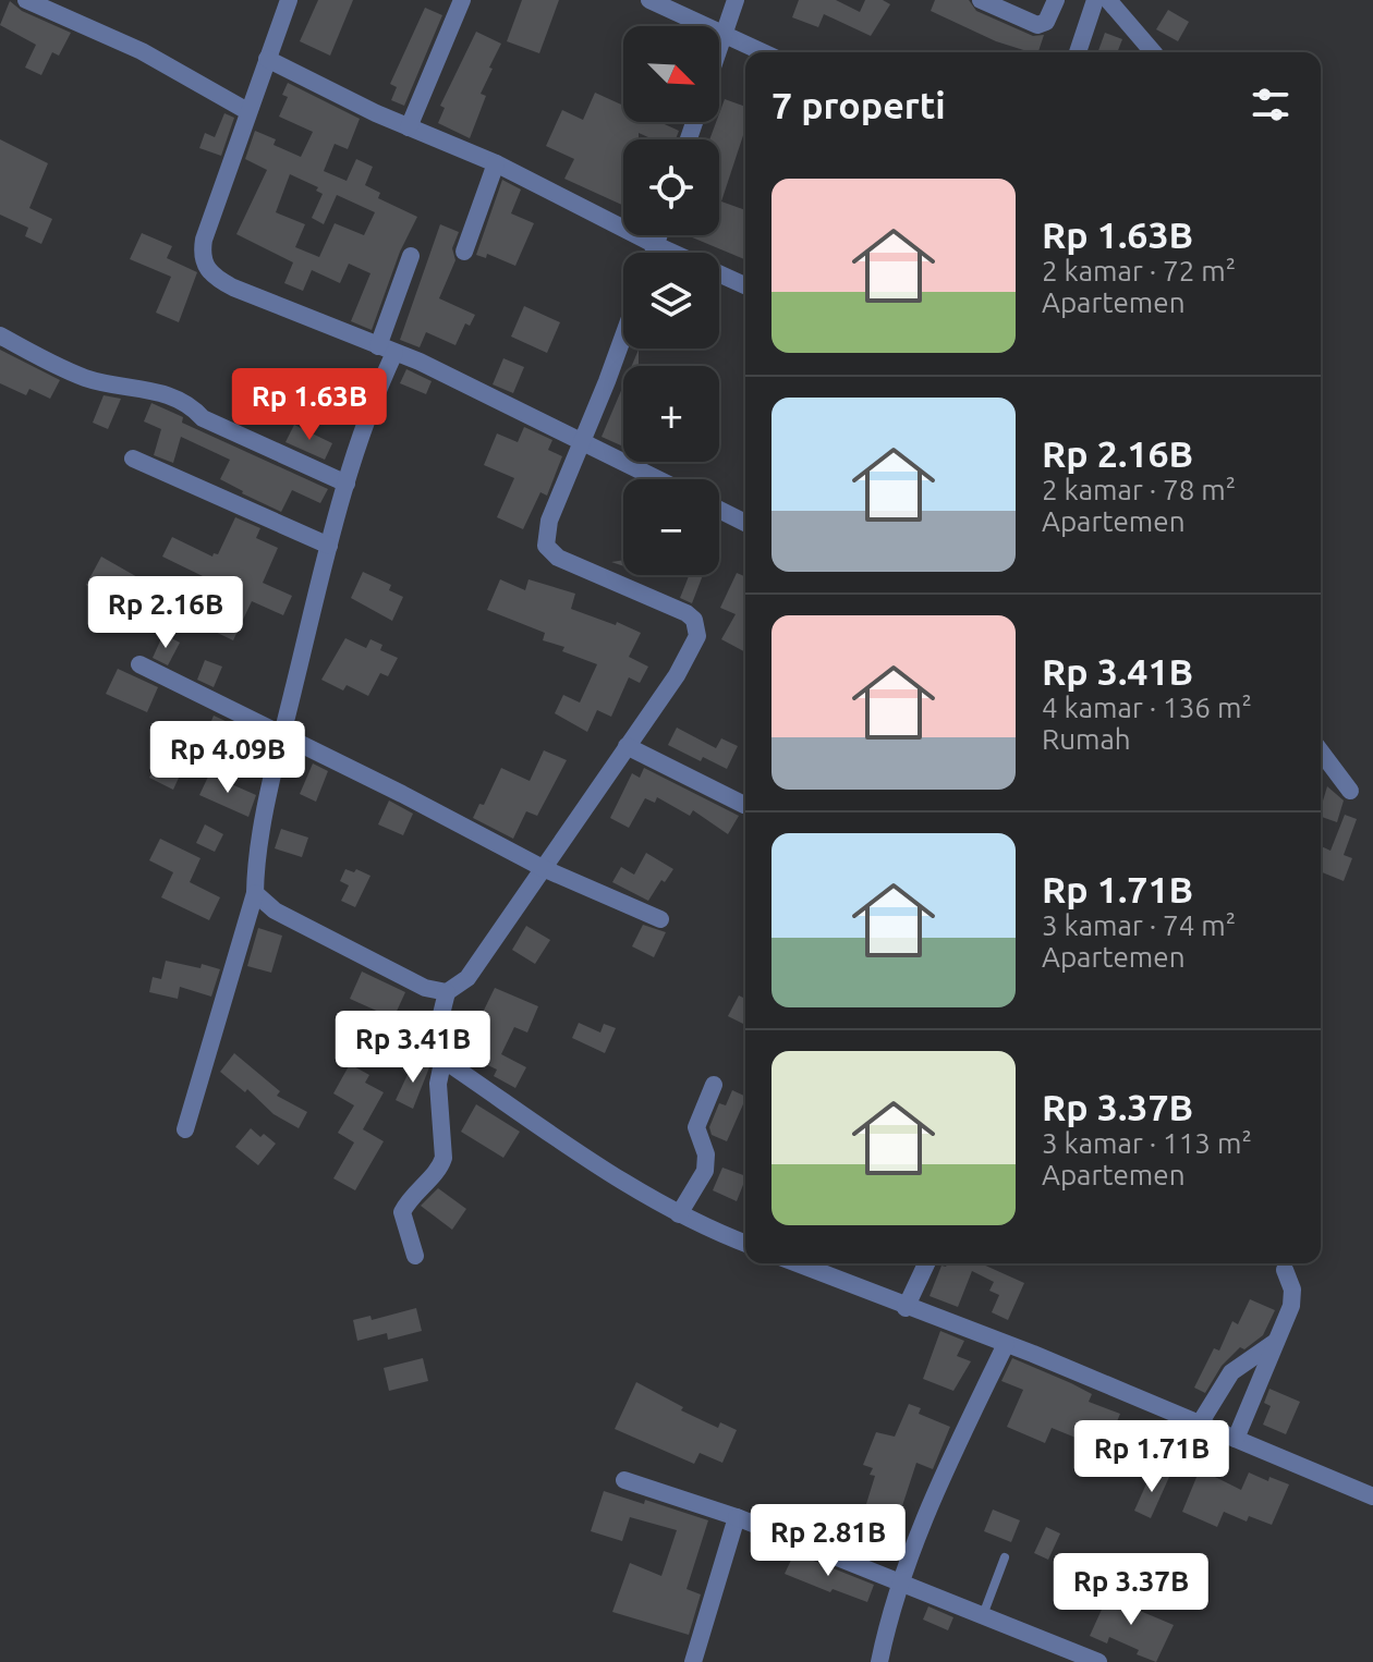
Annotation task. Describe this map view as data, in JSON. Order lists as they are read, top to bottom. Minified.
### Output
{"north":"bottom right","page":{"map_buttons":["+","−"],"heading":"7 properti","list":[{"name":"Rp 1.63B","note":"2 kamar · 72 m² · Apartemen"},{"name":"Rp 2.16B","note":"2 kamar · 78 m² · Apartemen"},{"name":"Rp 3.41B","note":"4 kamar · 136 m² · Rumah"},{"name":"Rp 1.71B","note":"3 kamar · 74 m² · Apartemen"},{"name":"Rp 3.37B","note":"3 kamar · 113 m² · Apartemen"}],"price":["Rp 1.63B","Rp 2.16B","Rp 4.09B","Rp 3.41B","Rp 1.71B","Rp 2.81B","Rp 3.37B"]}}
